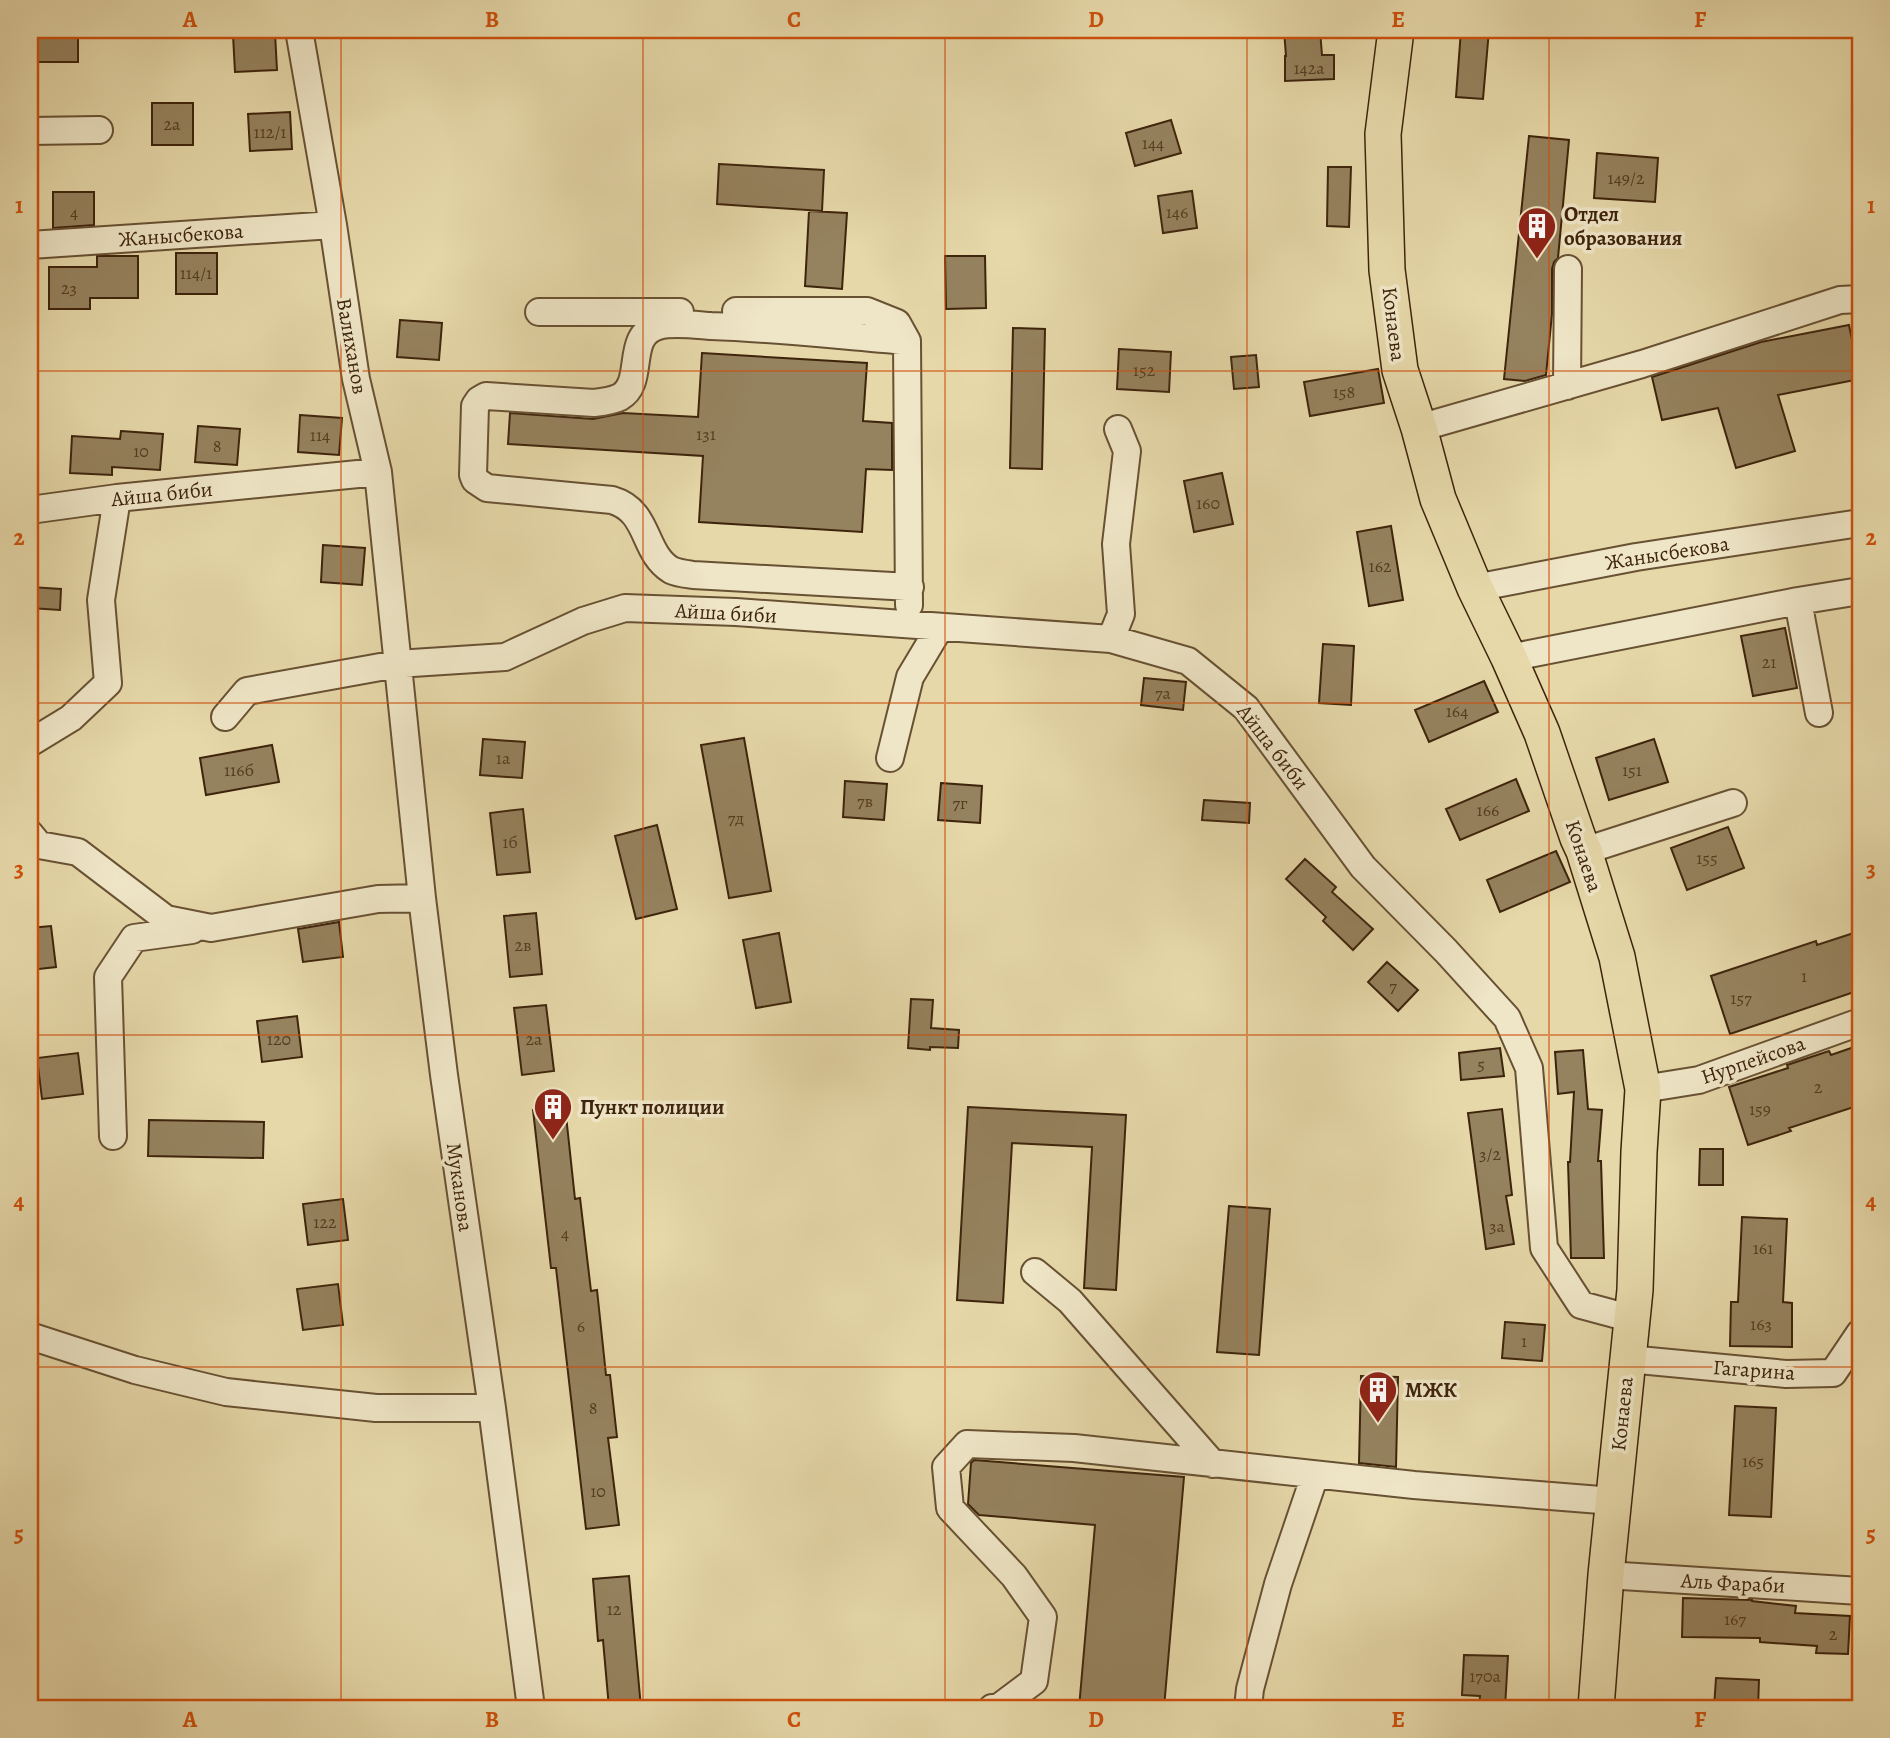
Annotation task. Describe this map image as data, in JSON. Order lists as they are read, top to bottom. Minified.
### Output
{"streets":{"main road":["Конаева"],"street":["Жанысбекова","Валиханов","Айша биби","Нурпейсова","Муканова","Гагарина","Аль Фараби"]},"crossings":[["Жанысбекова","Конаева"],["Жанысбекова","Валиханов"],["Конаева","Айша биби"],["Конаева","Нурпейсова"],["Конаева","Гагарина"],["Конаева","Аль Фараби"],["Валиханов","Айша биби"],["Валиханов","Муканова"],["Айша биби","Муканова"]],"places":{"building":["Отдел образования","Пункт полиции","МЖК"]},"house_numbers":["142а","2а","112/1","144","149/2","4","146","114/1","23","152","158","131","114","8","10","160","162","21","7а","164","1а","116б","151","7в","7г","166","7д","1б","155","2в","1","7","157","120","2а","5","2","159","3/2","122","3а","4","161","163","6","1","8","165","10","12","167","2","170а"],"grid":{"columns":["A","B","C","D","E","F"],"rows":["1","2","3","4","5"]}}
